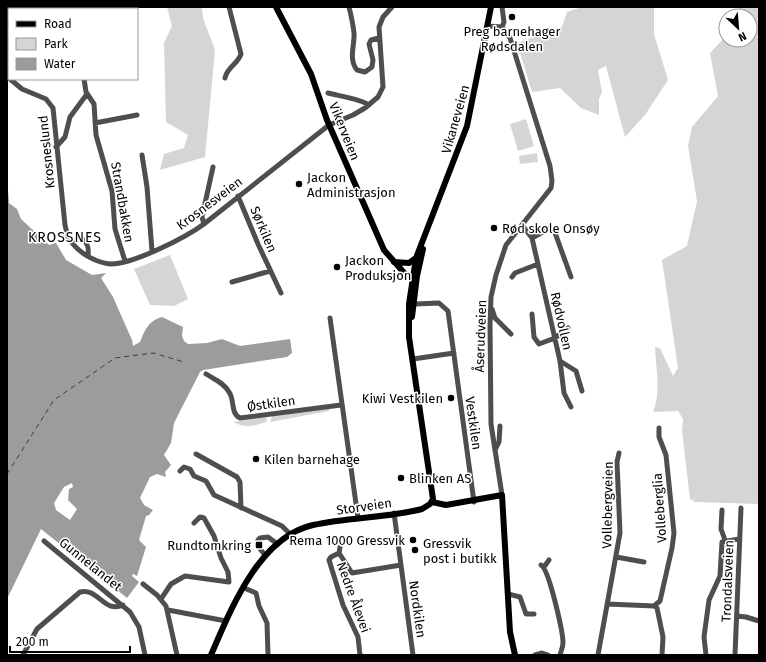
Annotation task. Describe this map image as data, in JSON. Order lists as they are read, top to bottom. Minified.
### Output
{"streets":{"main road":["Vikaneveien","Vikerveien","Storveien"],"street":["Krosneslund","Strandbakken","Krosnesveien","Sørkilen","Rødvollen","Åserudveien","Østkilen","Vestkilen","Vollebergveien","Volleberglia","Gunnelandet","Trondalsveien","Nedre Ålevei","Nordkilen"]},"crossings":[["Vikaneveien","Vikerveien"],["Vikerveien","Krosnesveien"],["Krosneslund","Krosnesveien"],["Strandbakken","Krosnesveien"],["Krosnesveien","Sørkilen"],["Rødvollen","Åserudveien"],["Storveien","Nordkilen"],["Nedre Ålevei","Nordkilen"]],"districts":["KROSSNES"],"places":{"other":["Preg barnehager Rødsdalen","Jackon Administrasjon","Rød skole Onsøy","Jackon Produksjon","Kiwi Vestkilen","Kilen barnehage","Blinken AS","Rema 1000 Gressvik","Gressvik post i butikk"],"transit":["Rundtomkring"]},"legend":["Road","Park","Water"],"scale_bar":"200 m","north":"bottom right"}
